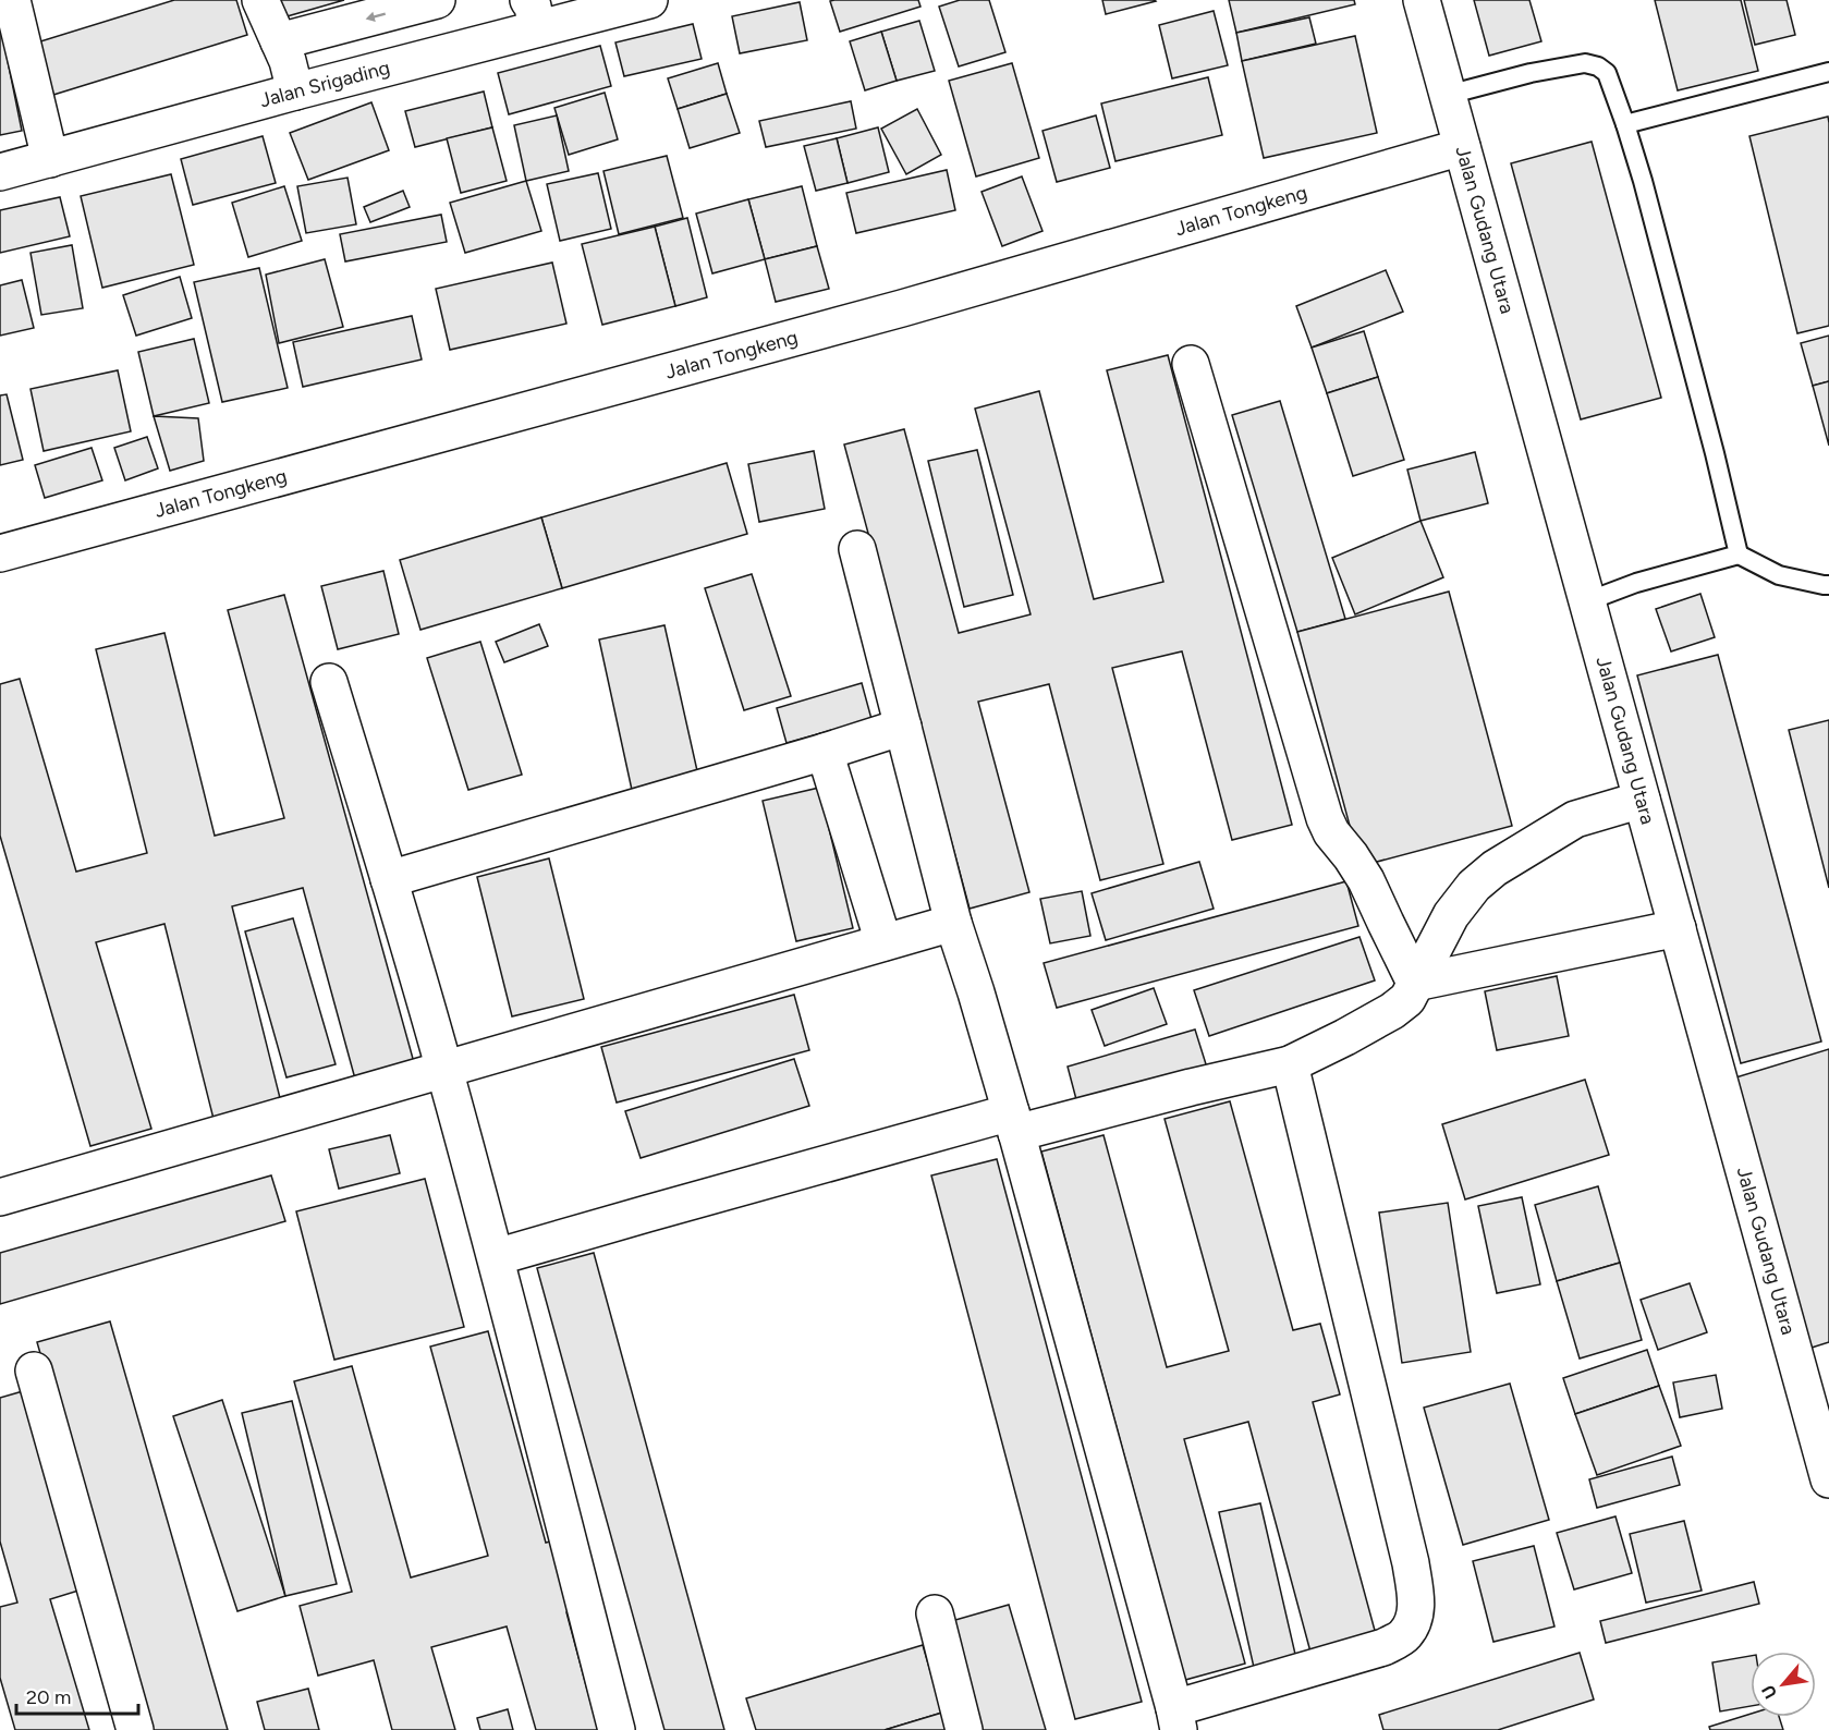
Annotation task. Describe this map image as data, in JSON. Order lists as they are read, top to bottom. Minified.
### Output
{"streets":{"street":["Jalan Srigading","Jalan Tongkeng","Jalan Gudang Utara"]},"crossings":[["Jalan Tongkeng","Jalan Gudang Utara"]],"scale_bar":"20 m","north":"bottom left"}
